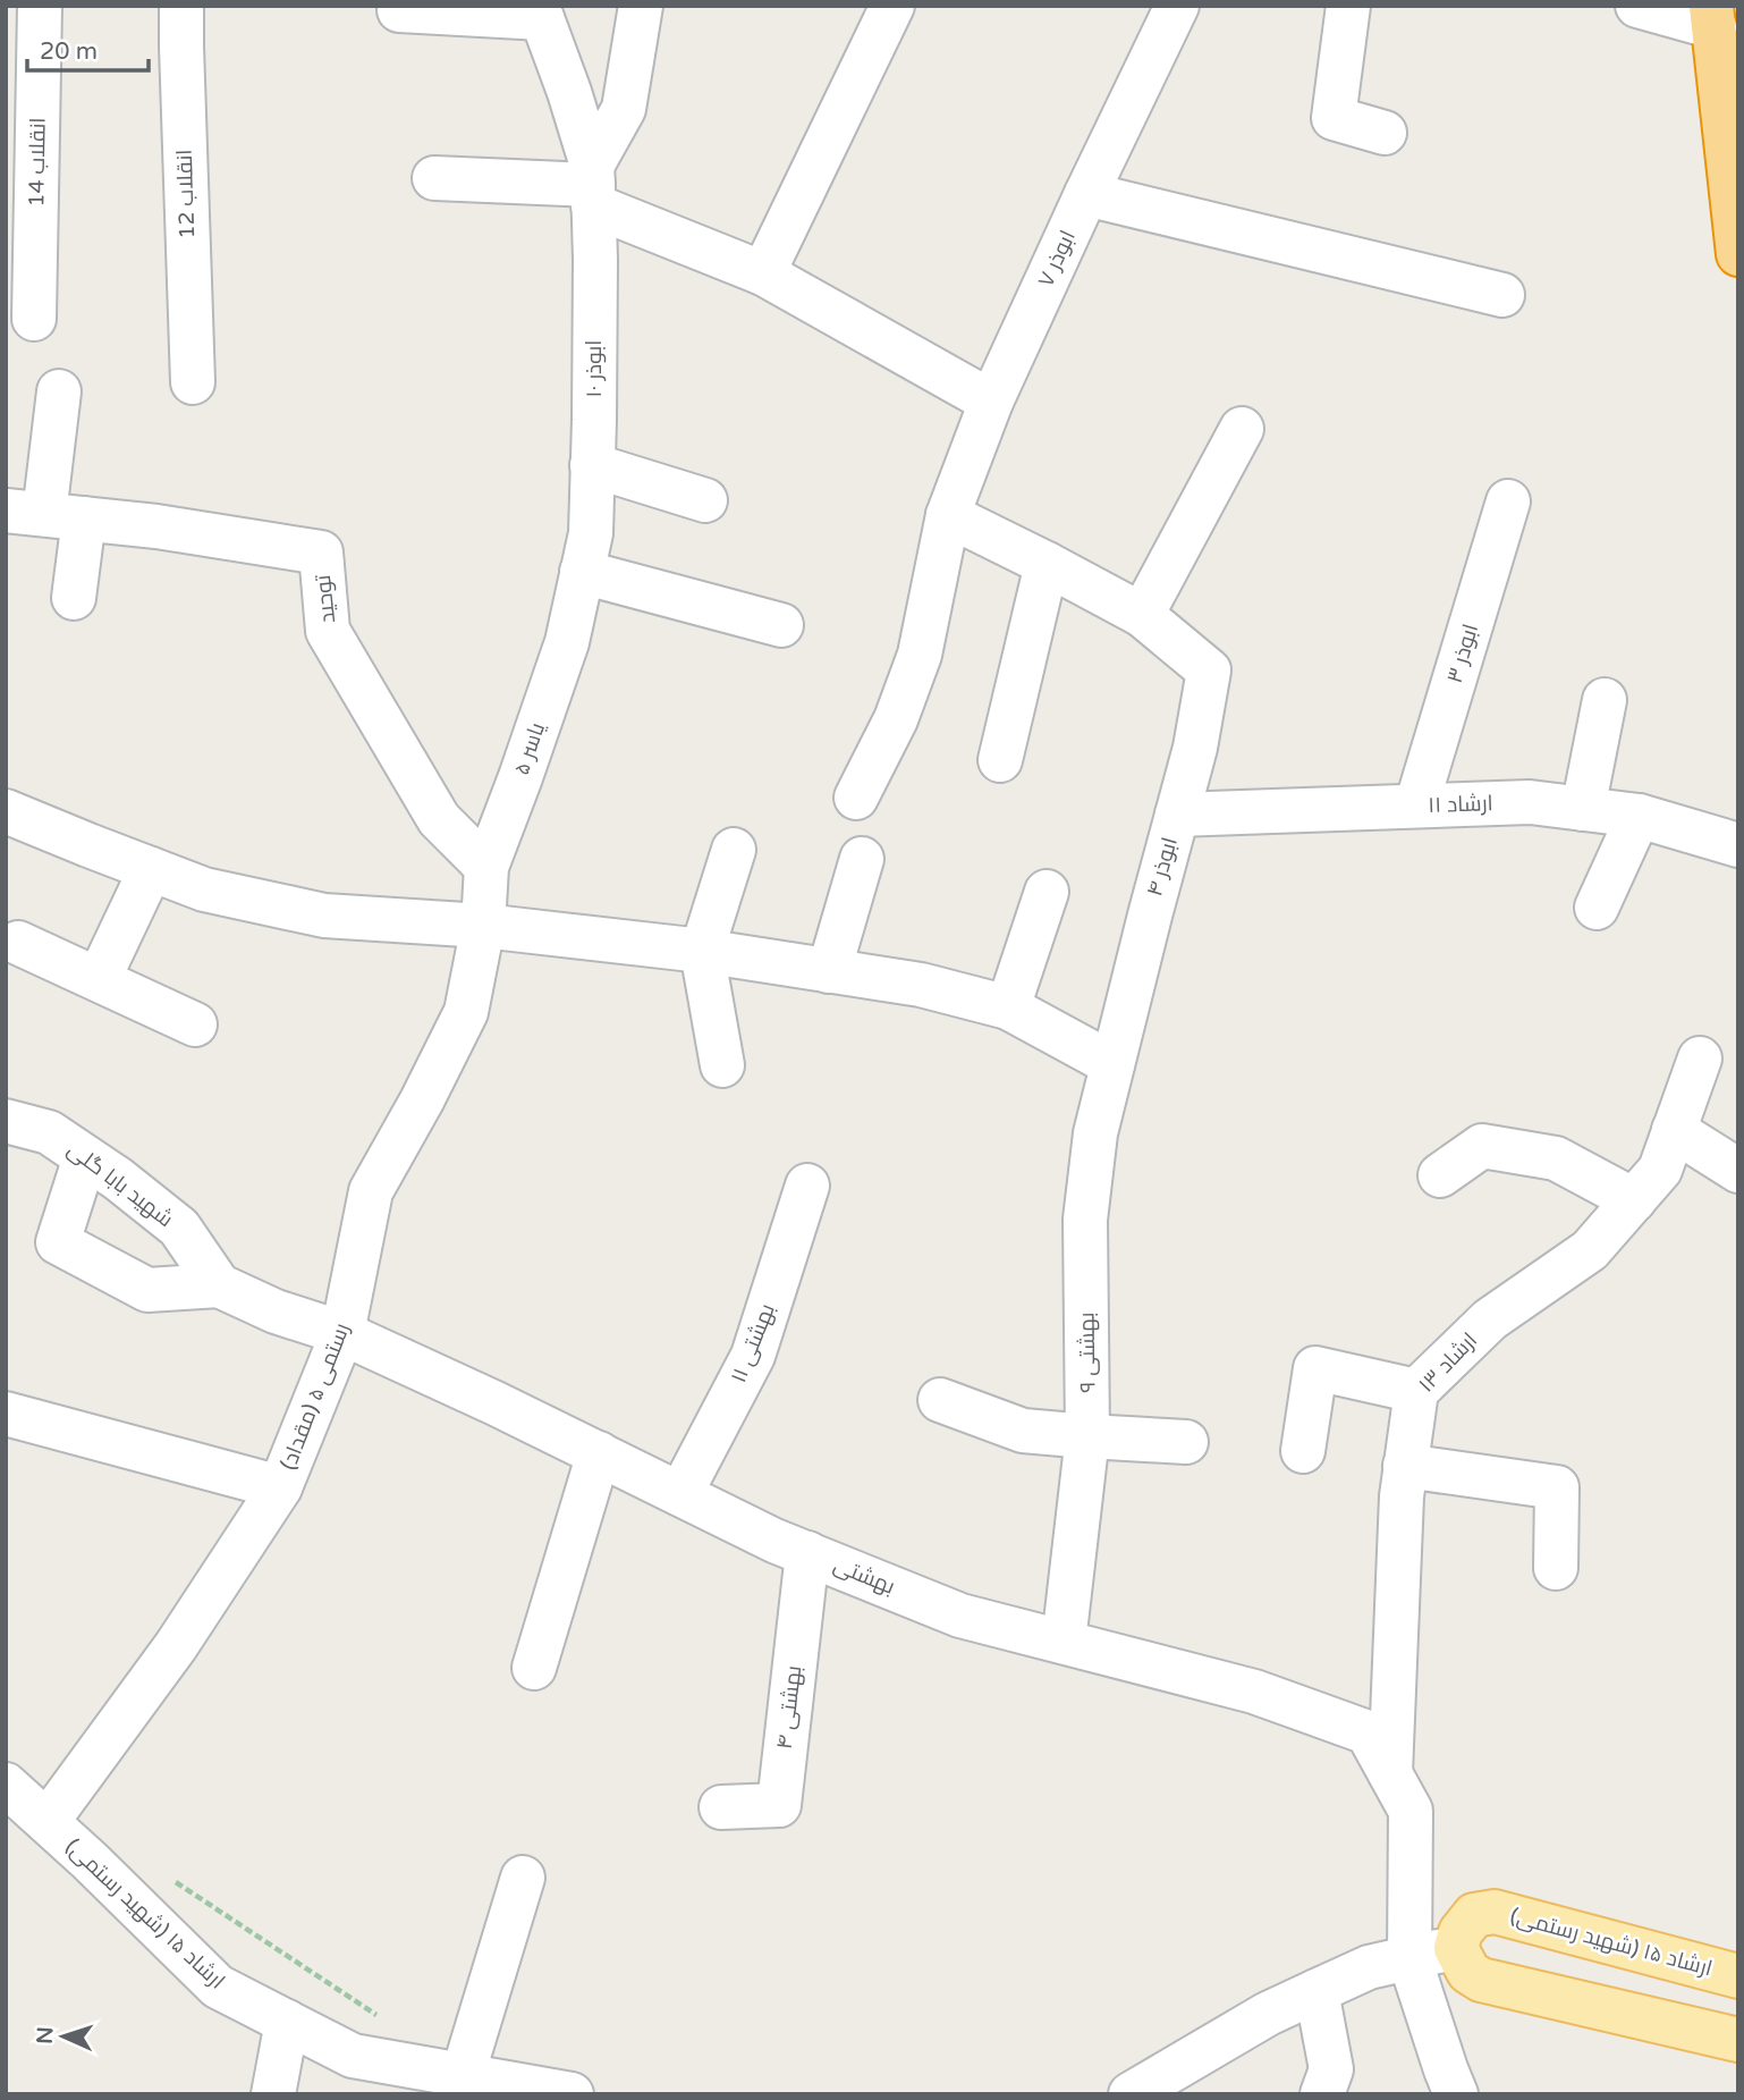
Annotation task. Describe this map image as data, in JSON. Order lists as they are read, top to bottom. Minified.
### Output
{"streets":{"main road":["ارشاد ۱۵ (شهید رستمی)"],"street":["انقلاب 14","انقلاب 12","ابوذر ۷","ابوذر ۱۰","توحید","ابوذر ۳","یاسر ۵","ارشاد ۱۱","ابوذر ۴","شهید بابا گلی","بهشتی ۱۱","بهشتی ۹","ارشاد ۱۳","رستمی ۵ (مقداد)","بهشتی","بهشتی ۴"]},"crossings":[["ابوذر ۱۰","یاسر ۵"],["توحید","یاسر ۵"],["ابوذر ۳","ارشاد ۱۱"],["یاسر ۵","رستمی ۵ (مقداد)"],["ارشاد ۱۱","ابوذر ۴"],["ابوذر ۴","بهشتی ۹"],["بهشتی ۱۱","بهشتی"],["بهشتی ۹","بهشتی"],["ارشاد ۱۳","بهشتی"],["رستمی ۵ (مقداد)","بهشتی"],["رستمی ۵ (مقداد)","ارشاد ۱۵ (شهید رستمی)"],["بهشتی","بهشتی ۴"]],"scale_bar":"20 m","north":"left"}
